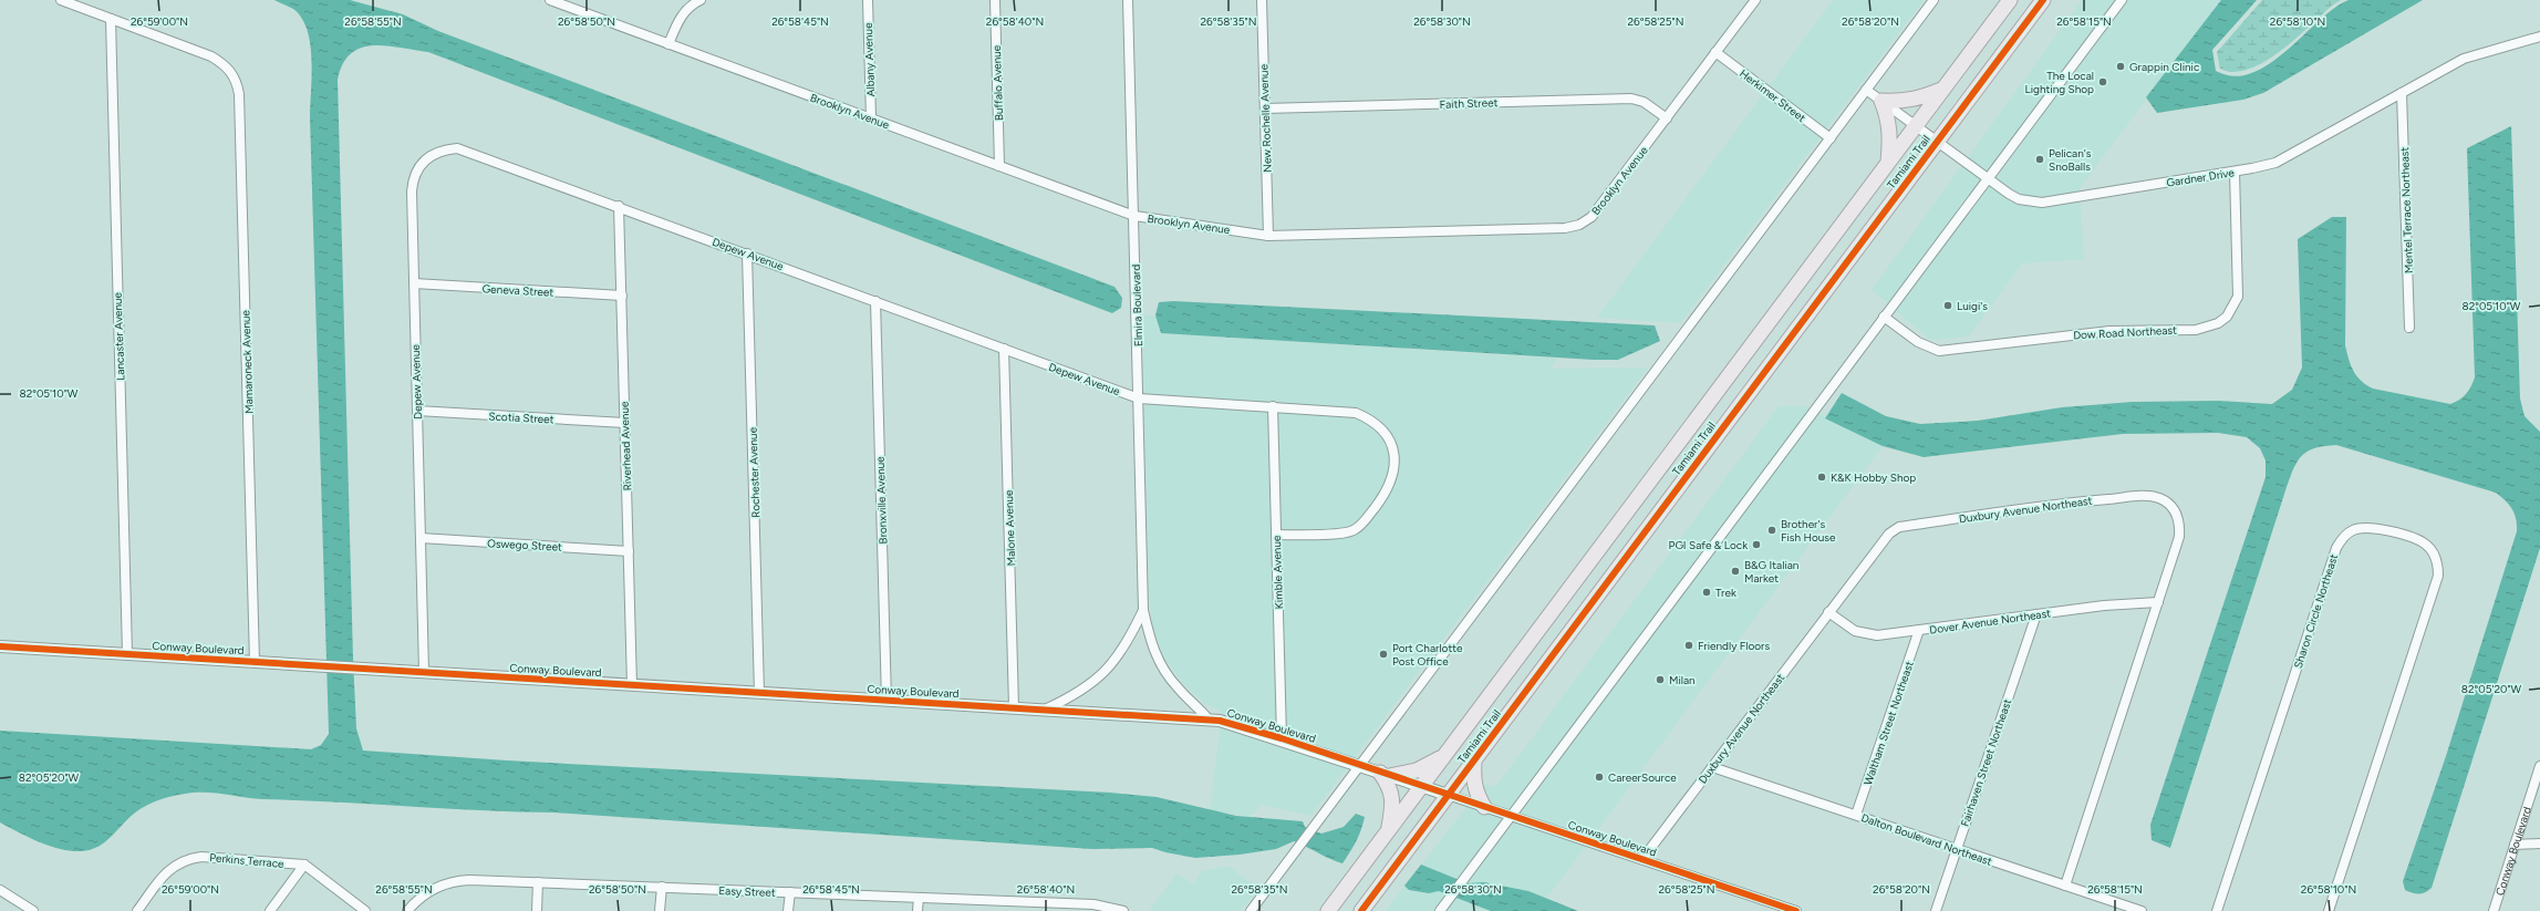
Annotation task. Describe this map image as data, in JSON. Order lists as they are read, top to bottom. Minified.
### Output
{"streets":{"main road":["Tamiami Trail"],"street":["Albany Avenue","Buffalo Avenue","Herkimer Street","Faith Street","Brooklyn Avenue","New Rochelle Avenue","Gardner Drive","Mentel Terrace Northeast","Depew Avenue","Geneva Street","Elmira Boulevard","Dow Road Northeast","Lancaster Avenue","Mamaroneck Avenue","Scotia Street","Riverhead Avenue","Rochester Avenue","Bronxville Avenue","Duxbury Avenue Northeast","Malone Avenue","Oswego Street","Kimble Avenue","Sharon Circle Northeast","Dover Avenue Northeast","Conway Boulevard","Waltham Street Northeast","Fairhaven Street Northeast","Dalton Boulevard Northeast","Perkins Terrace","Easy Street"]},"crossings":[["Albany Avenue","Brooklyn Avenue"],["Buffalo Avenue","Brooklyn Avenue"],["Herkimer Street","Brooklyn Avenue"],["Faith Street","Brooklyn Avenue"],["Faith Street","New Rochelle Avenue"],["Brooklyn Avenue","New Rochelle Avenue"],["Brooklyn Avenue","Elmira Boulevard"],["Tamiami Trail","Gardner Drive"],["Tamiami Trail","Conway Boulevard"],["Gardner Drive","Mentel Terrace Northeast"],["Gardner Drive","Dow Road Northeast"],["Depew Avenue","Geneva Street"],["Depew Avenue","Elmira Boulevard"],["Depew Avenue","Scotia Street"],["Depew Avenue","Riverhead Avenue"],["Depew Avenue","Rochester Avenue"],["Depew Avenue","Bronxville Avenue"],["Depew Avenue","Malone Avenue"],["Depew Avenue","Oswego Street"],["Depew Avenue","Kimble Avenue"],["Depew Avenue","Conway Boulevard"],["Geneva Street","Riverhead Avenue"],["Elmira Boulevard","Conway Boulevard"],["Lancaster Avenue","Mamaroneck Avenue"],["Lancaster Avenue","Conway Boulevard"],["Mamaroneck Avenue","Conway Boulevard"],["Scotia Street","Riverhead Avenue"],["Riverhead Avenue","Oswego Street"],["Riverhead Avenue","Conway Boulevard"],["Rochester Avenue","Conway Boulevard"],["Bronxville Avenue","Conway Boulevard"],["Duxbury Avenue Northeast","Dover Avenue Northeast"],["Duxbury Avenue Northeast","Conway Boulevard"],["Duxbury Avenue Northeast","Dalton Boulevard Northeast"],["Malone Avenue","Conway Boulevard"],["Kimble Avenue","Conway Boulevard"],["Dover Avenue Northeast","Waltham Street Northeast"],["Dover Avenue Northeast","Fairhaven Street Northeast"],["Waltham Street Northeast","Dalton Boulevard Northeast"],["Fairhaven Street Northeast","Dalton Boulevard Northeast"]],"places":["Grappin Clinic","The Local Lighting Shop","Pelican's SnoBalls","Luigi's","K&K Hobby Shop","Brother's Fish House","PGI Safe & Lock","B&G Italian Market","Trek","Friendly Floors","Port Charlotte Post Office","Milan","CareerSource"],"coordinates":["26°59'00\"N","26°58'55\"N","26°58'50\"N","26°58'45\"N","26°58'40\"N","26°58'35\"N","26°58'30\"N","26°58'25\"N","26°58'20\"N","26°58'15\"N","26°58'10\"N","82°05'10\"W","82°05'20\"W"]}
